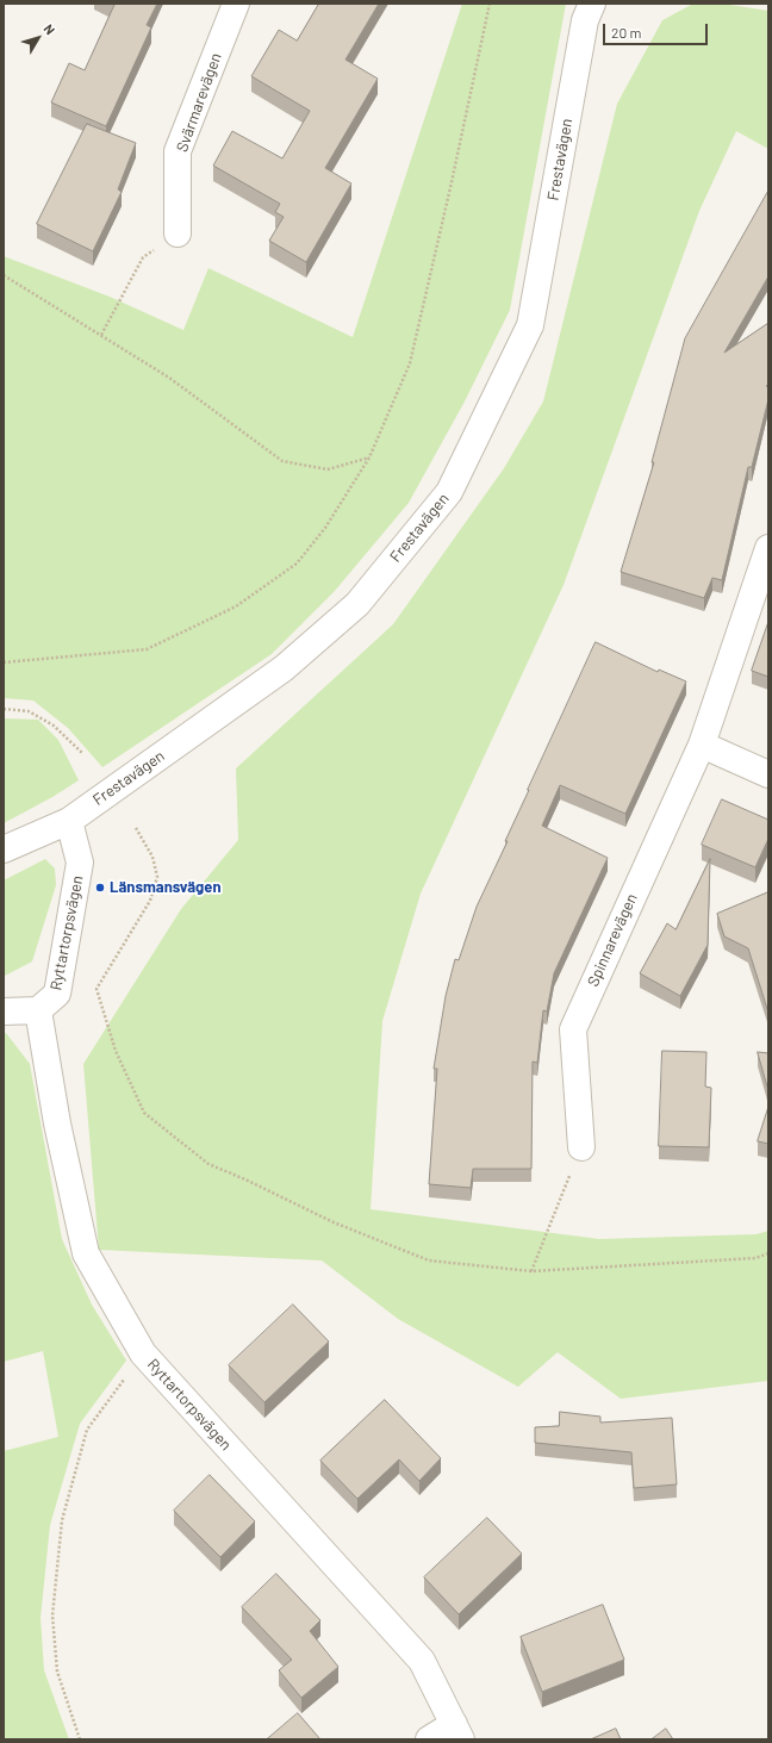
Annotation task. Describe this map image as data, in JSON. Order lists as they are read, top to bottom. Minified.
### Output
{"streets":{"street":["Svärmarevägen","Frestavägen","Ryttartorpsvägen","Spinnarevägen"]},"crossings":[["Frestavägen","Ryttartorpsvägen"]],"places":["Länsmansvägen"],"scale_bar":"20 m","north":"top right"}
